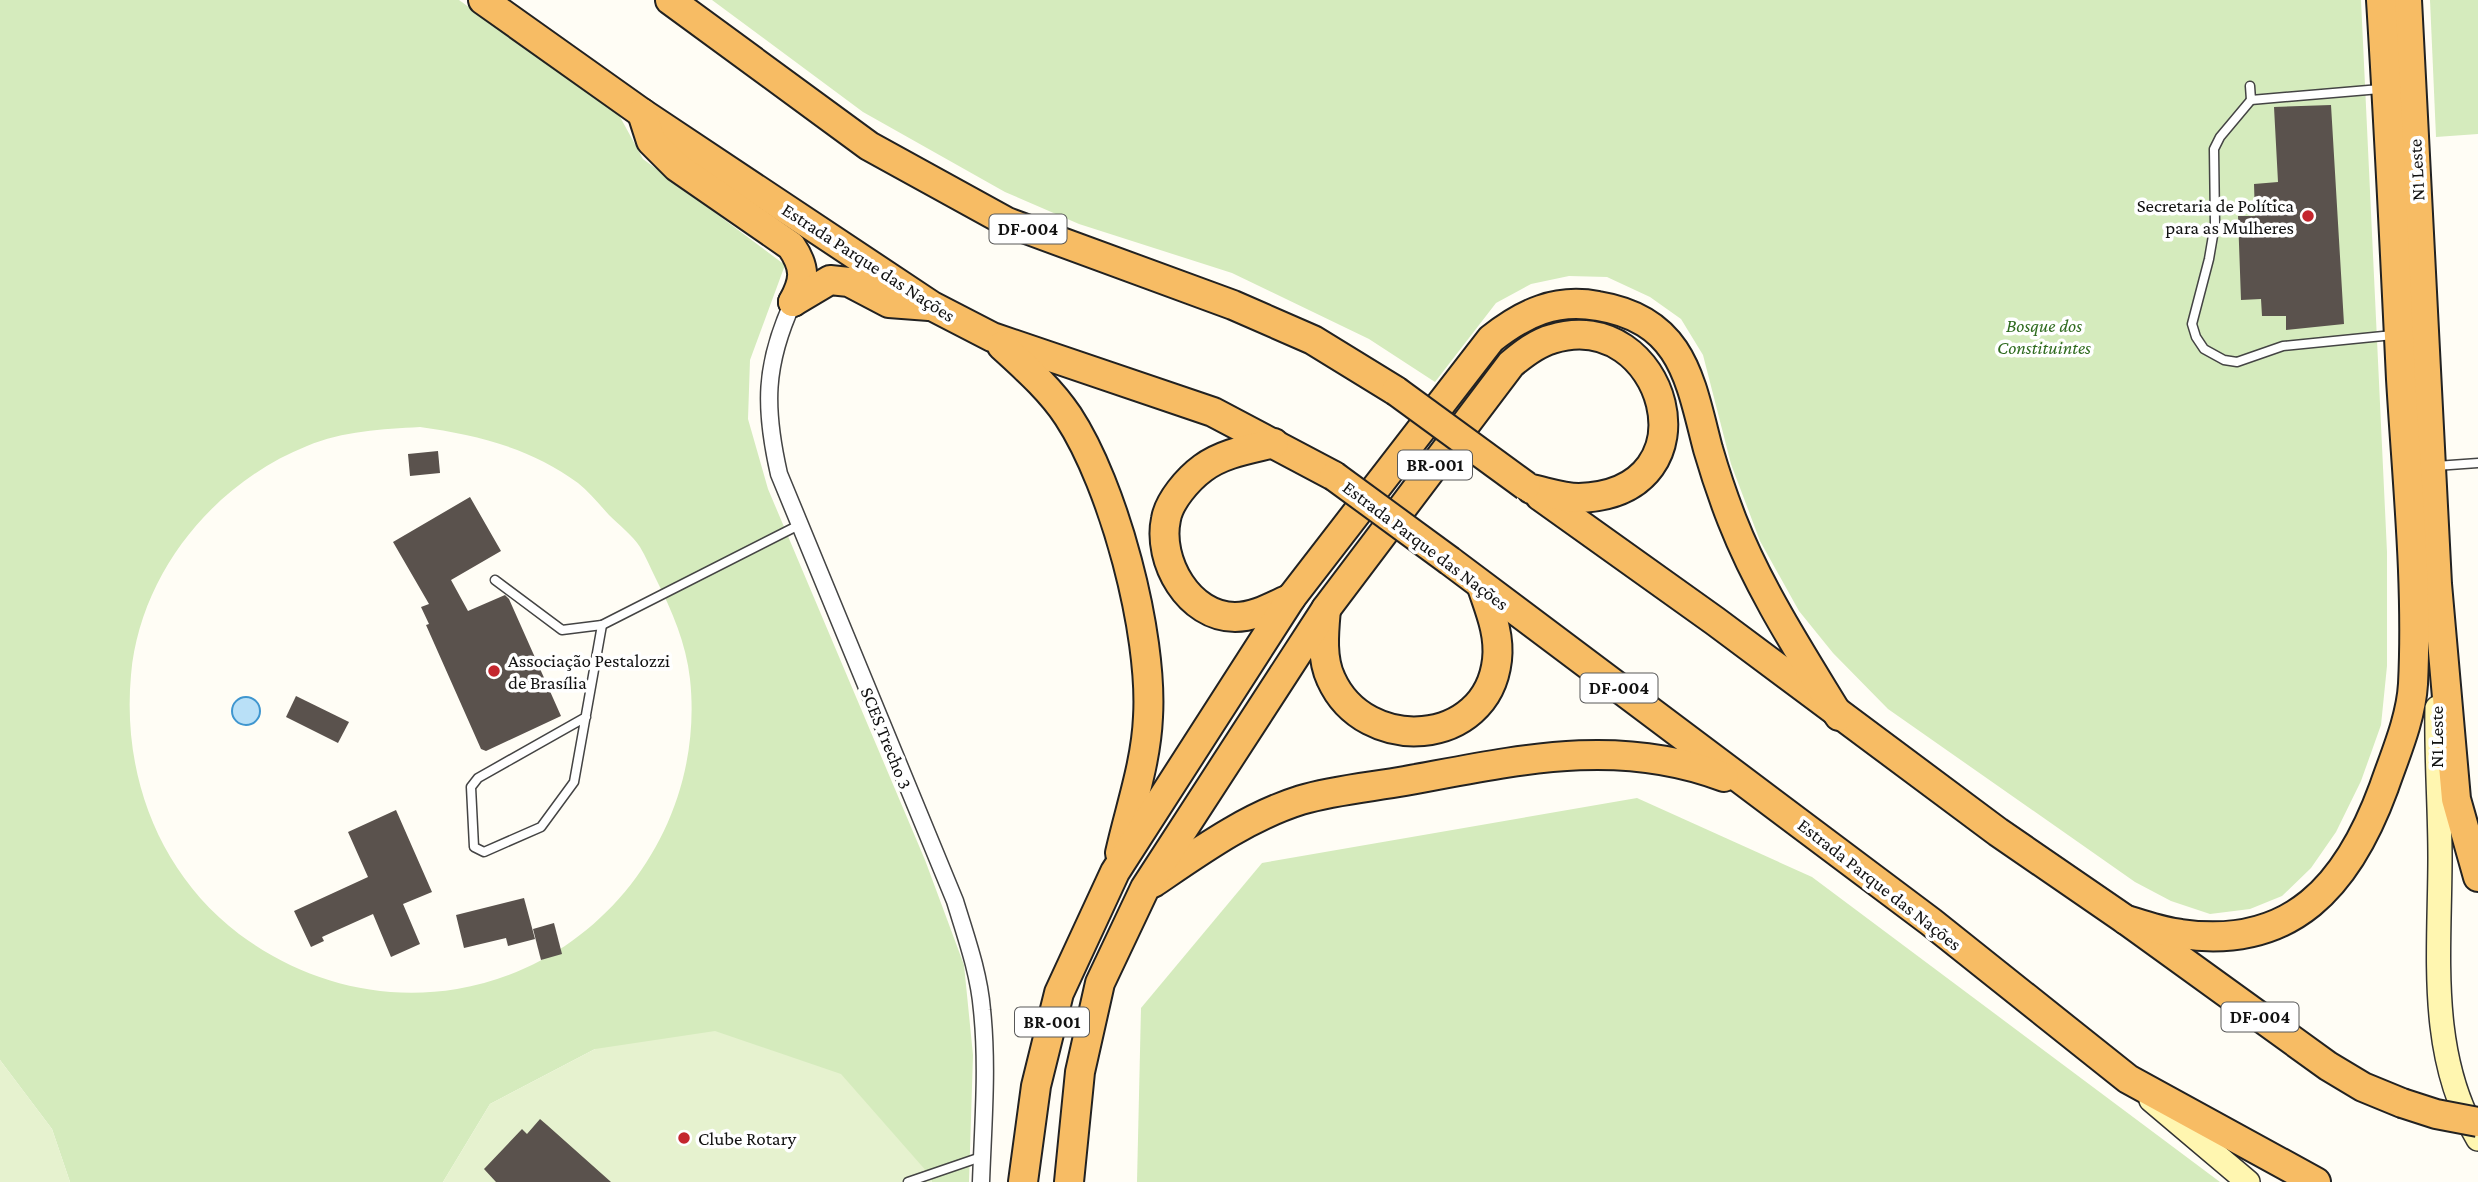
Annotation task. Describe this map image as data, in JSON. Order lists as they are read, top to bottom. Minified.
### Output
{"streets":{"highway":["N1 Leste","DF-004","Estrada Parque das Nações","BR-001"],"street":["SCES Trecho 3"]},"crossings":[["DF-004","BR-001"],["Estrada Parque das Nações","BR-001"]],"parks":["Bosque dos Constituintes"],"places":["Secretaria de Política para as Mulheres","Associação Pestalozzi de Brasília","Clube Rotary"]}
